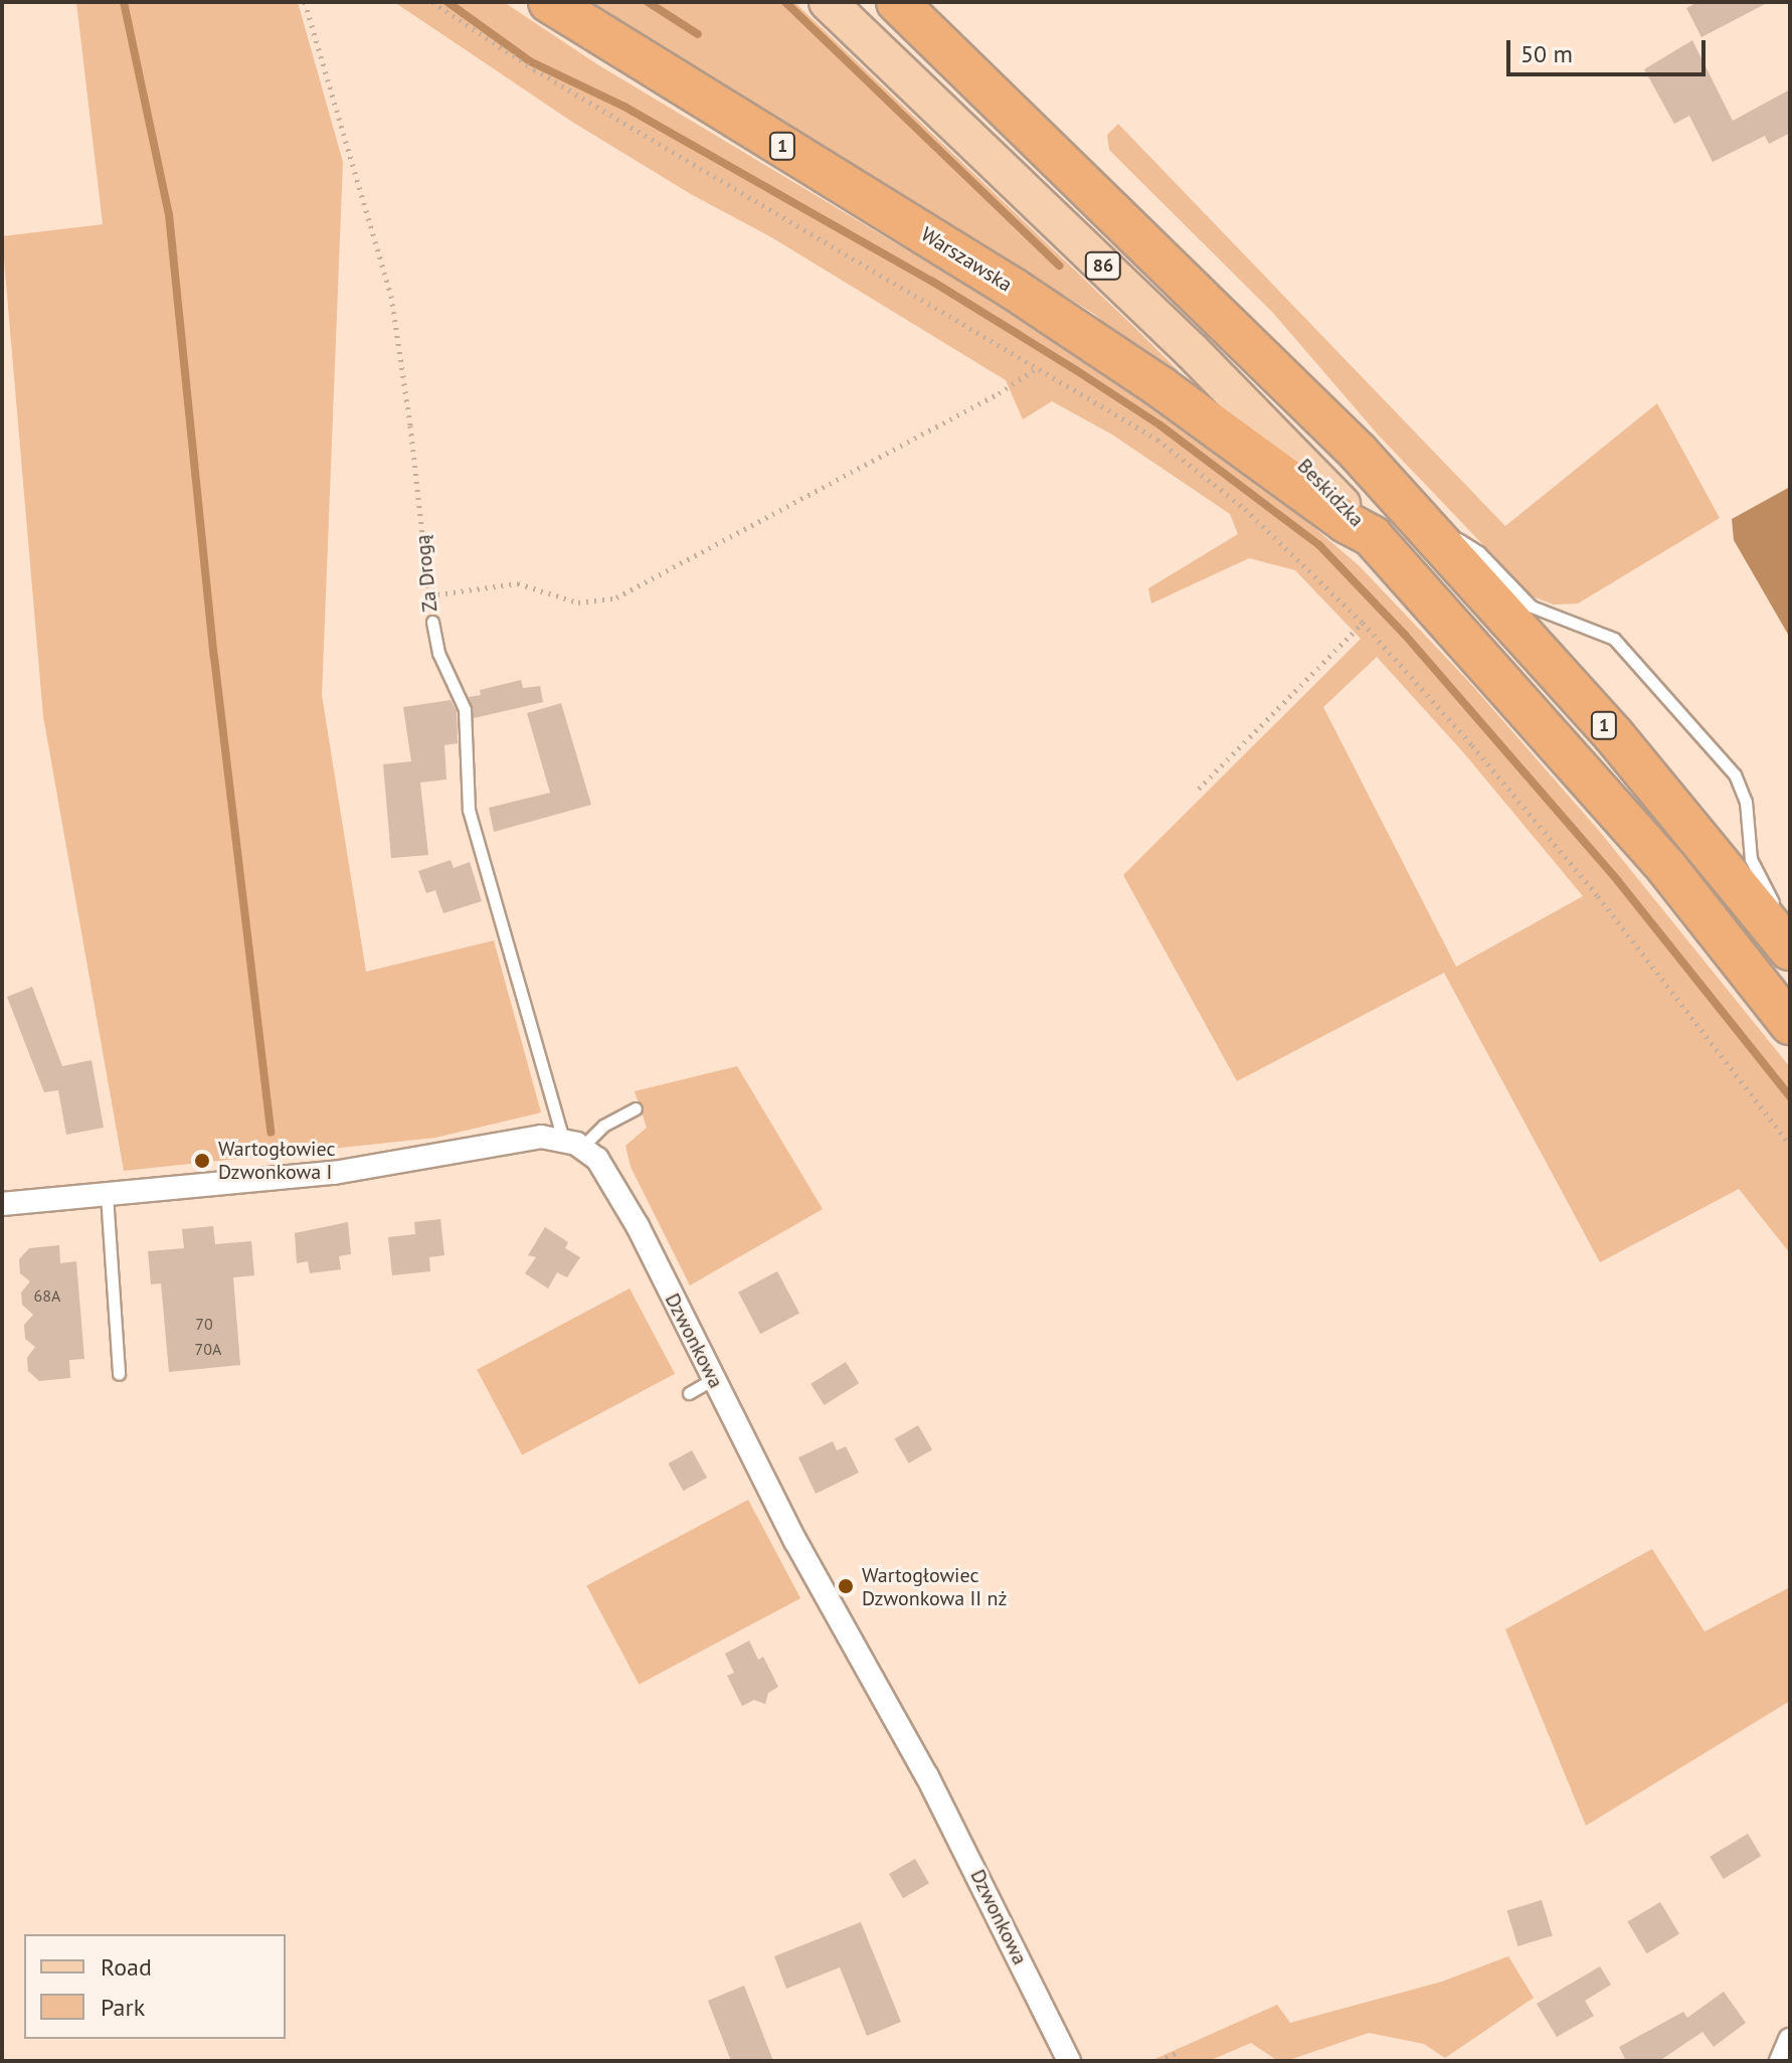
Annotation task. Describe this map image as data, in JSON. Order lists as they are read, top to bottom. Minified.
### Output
{"streets":{"highway":["1","Warszawska","Beskidzka"],"main road":["86"],"street":["Dzwonkowa"],"lane":["Za Drogą"]},"crossings":[["Warszawska","Beskidzka"],["Za Drogą","Dzwonkowa"]],"places":["Wartogłowiec Dzwonkowa I","Wartogłowiec Dzwonkowa II nż"],"house_numbers":["68A","70","70A"],"legend":["Road","Park"],"scale_bar":"50 m"}
